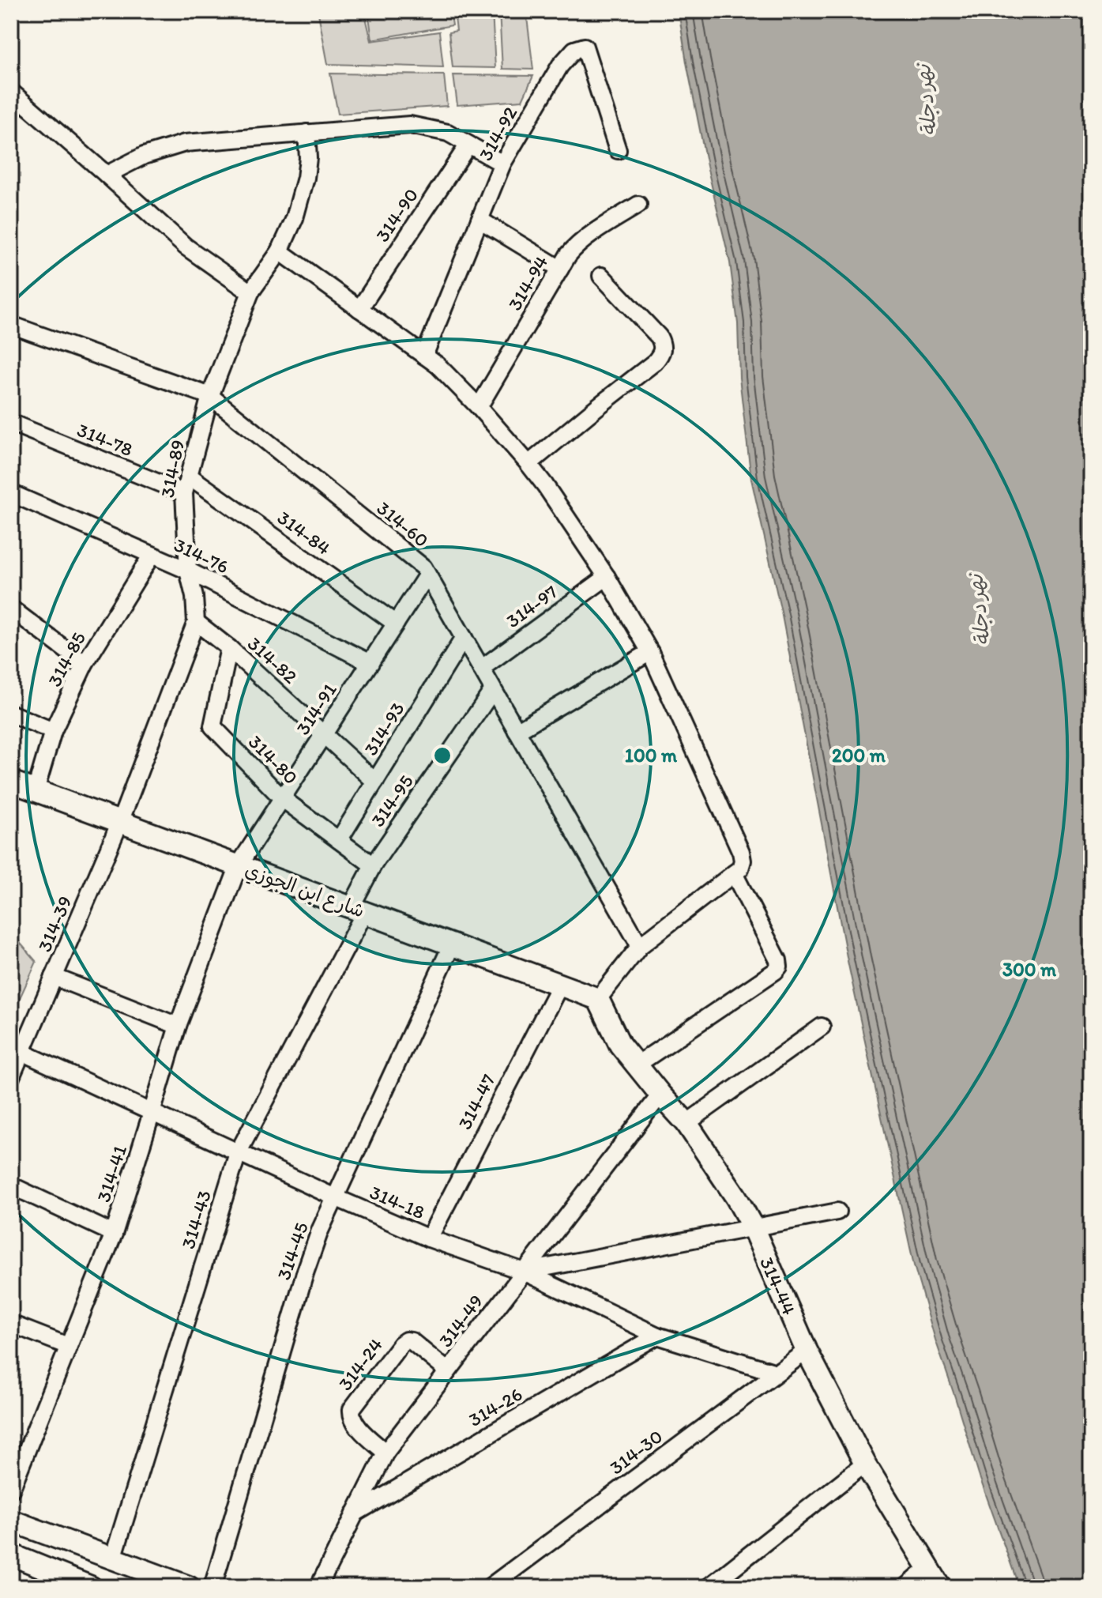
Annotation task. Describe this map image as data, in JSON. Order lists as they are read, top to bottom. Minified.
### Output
{"streets":{"street":["314-92","314-90","314-94","314-78","314-89","314-60","314-84","314-76","314-97","314-85","314-82","314-91","314-93","314-80","314-95","شارع ابن الجوزي","314-39","314-47","314-41","314-18","314-43","314-45","314-44","314-49","314-24","314-26","314-30"]},"crossings":[["314-78","314-89"],["314-89","314-60"],["314-89","314-84"],["314-89","314-76"],["314-89","314-82"],["314-89","شارع ابن الجوزي"],["314-89","314-39"],["314-60","314-97"],["314-60","314-91"],["314-60","314-93"],["314-60","314-95"],["314-84","314-91"],["314-76","314-85"],["314-76","314-91"],["314-85","شارع ابن الجوزي"],["314-82","314-91"],["314-82","314-93"],["314-82","314-80"],["314-91","314-80"],["314-91","شارع ابن الجوزي"],["314-91","314-41"],["314-93","314-80"],["314-80","314-95"],["314-95","شارع ابن الجوزي"],["314-95","314-43"],["شارع ابن الجوزي","314-39"],["شارع ابن الجوزي","314-47"],["شارع ابن الجوزي","314-41"],["شارع ابن الجوزي","314-43"],["شارع ابن الجوزي","314-45"],["شارع ابن الجوزي","314-44"],["314-39","314-18"],["314-47","314-18"],["314-41","314-18"],["314-18","314-43"],["314-18","314-45"],["314-18","314-49"],["314-18","314-26"],["314-18","314-30"],["314-44","314-49"],["314-44","314-30"],["314-49","314-24"],["314-49","314-26"]],"water":["نهر دجلة"],"rings":["100 m","200 m","300 m"]}
